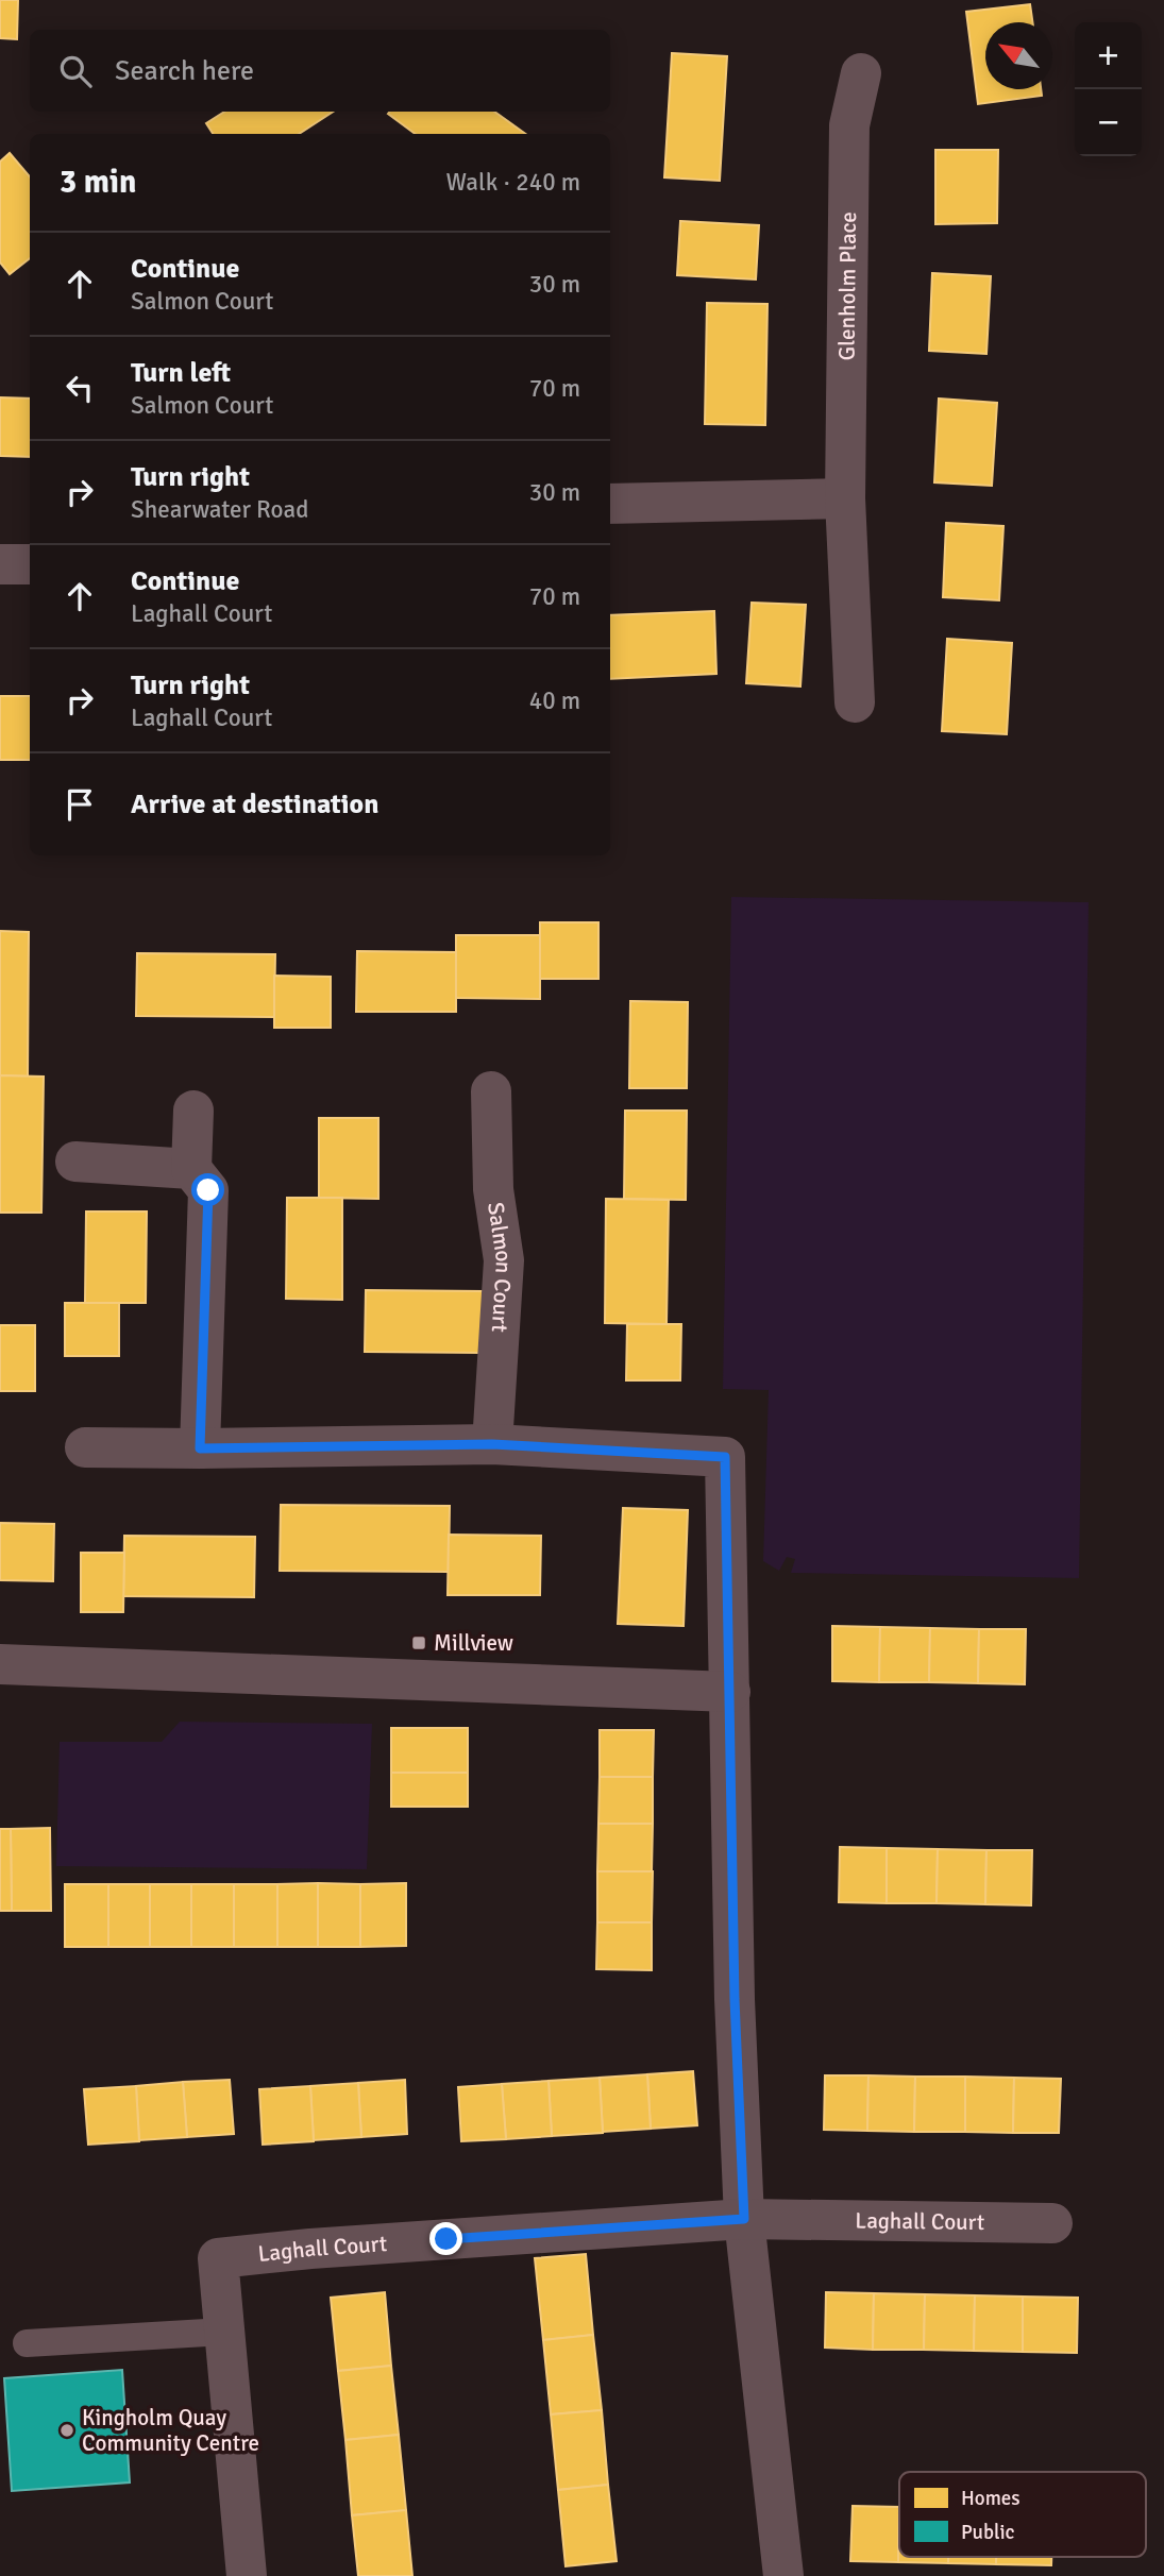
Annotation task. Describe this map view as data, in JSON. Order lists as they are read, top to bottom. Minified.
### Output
{"streets":{"street":["Glenholm Place","Salmon Court","Laghall Court"]},"places":{"transit":["Millview"],"other":["Kingholm Quay Community Centre"]},"legend":["Homes","Public"],"north":"top left","page":{"map_buttons":["+","−"],"search":"Search here","heading":["3 min","Walk · 240 m"],"list":[["Continue","Salmon Court","30 m"],["Turn left","Salmon Court","70 m"],["Turn right","Shearwater Road","30 m"],["Continue","Laghall Court","70 m"],["Turn right","Laghall Court","40 m"],"Arrive at destination"]}}
